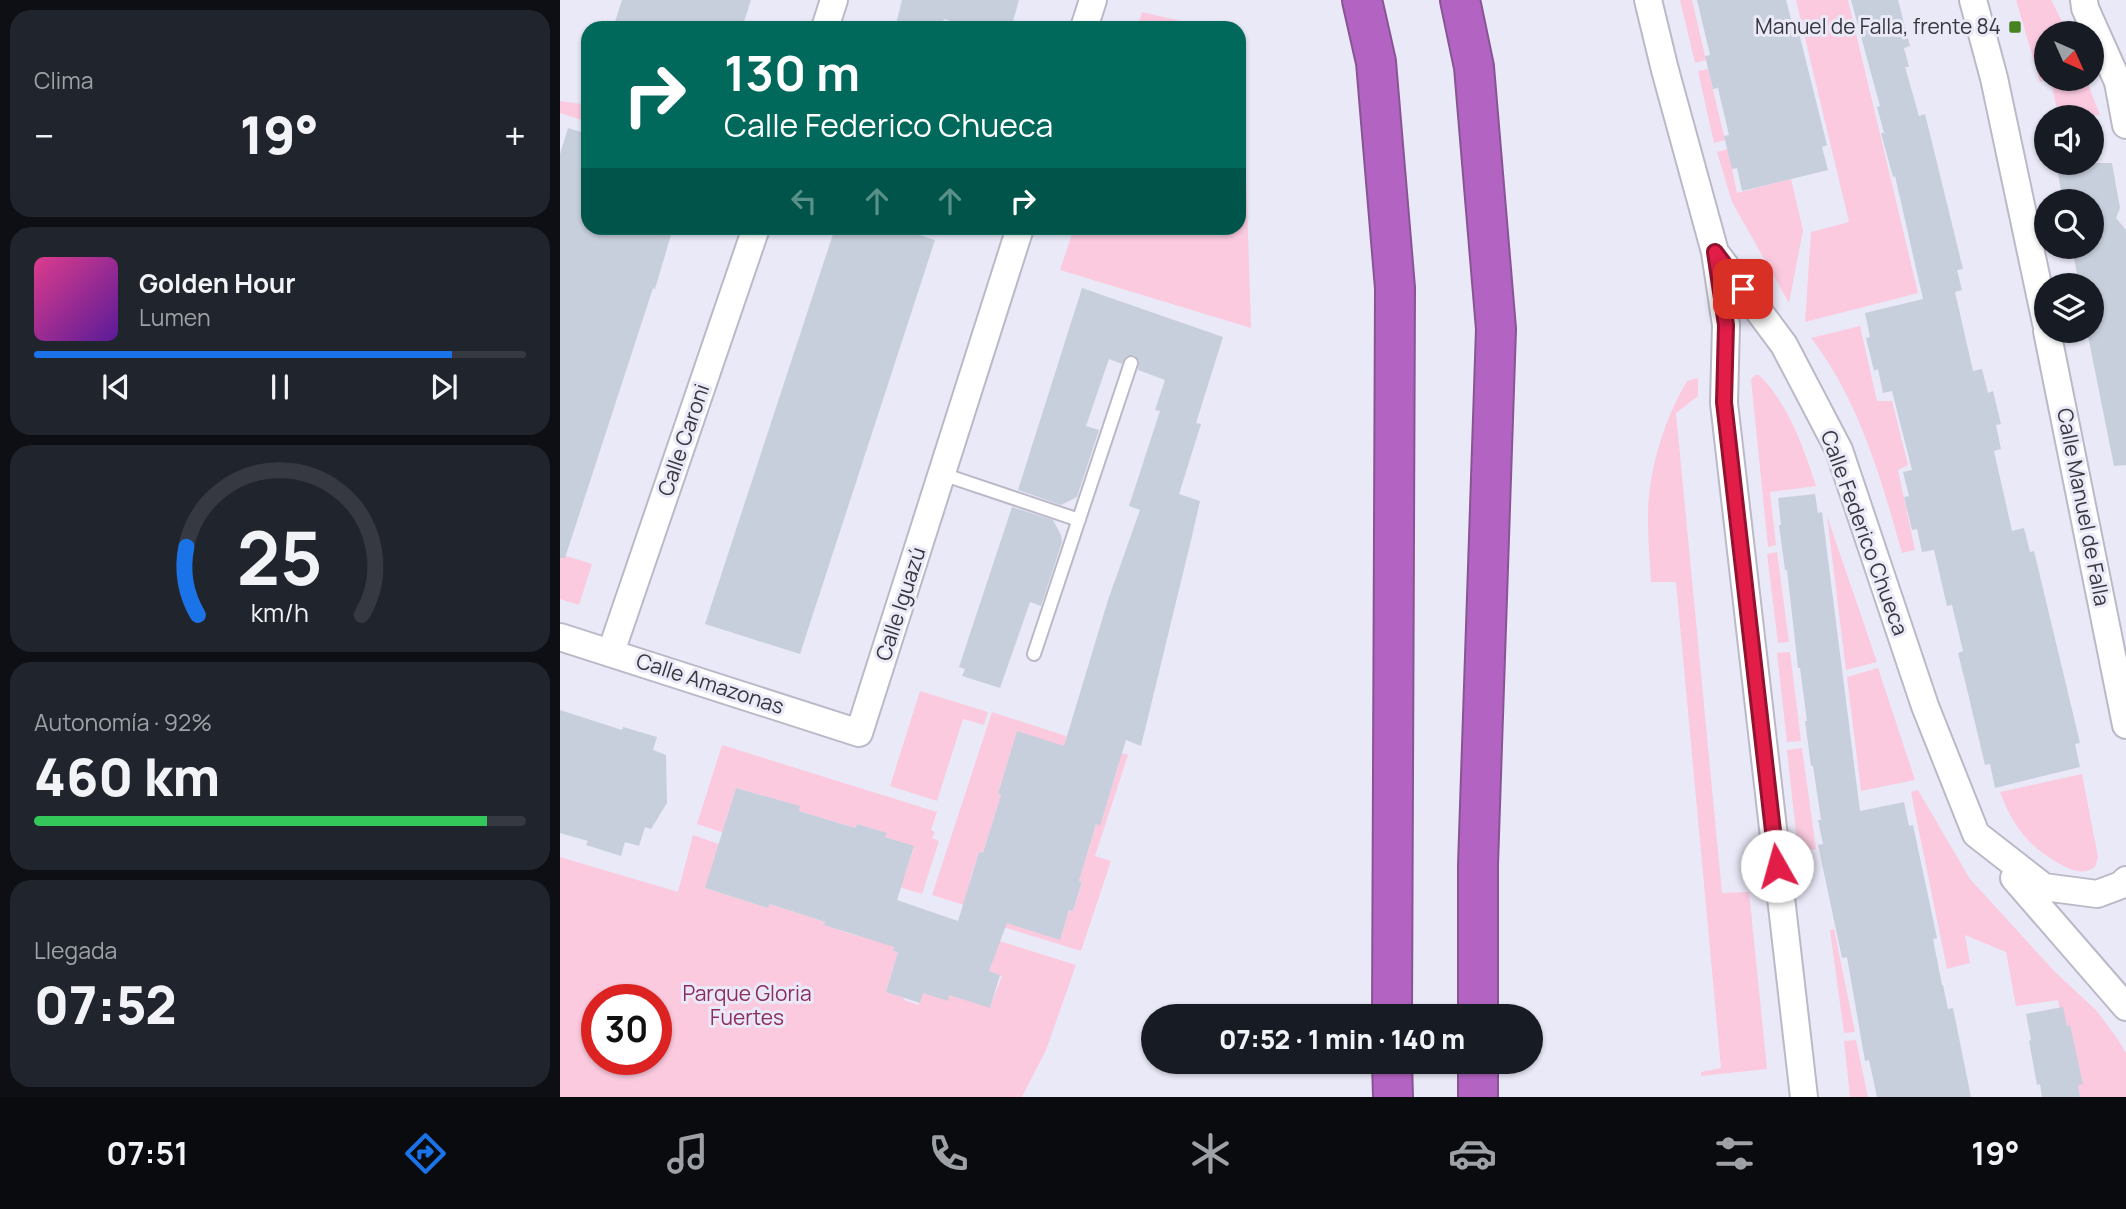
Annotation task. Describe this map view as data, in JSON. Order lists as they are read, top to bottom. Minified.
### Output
{"streets":{"street":["Calle Caroni","Calle Manuel de Falla","Calle Federico Chueca","Calle Iguazú","Calle Amazonas"]},"crossings":[["Calle Caroni","Calle Amazonas"],["Calle Iguazú","Calle Amazonas"]],"parks":["Parque Gloria Fuertes"],"places":{"transit":["Manuel de Falla, frente 84"]},"north":"bottom right","page":{"tile":["Clima",["Autonomía · 92%","460 km"],["Llegada","07:52"]],"turn":["130 m","Calle Federico Chueca"],"heat":["−","19°","+"],"song":["Golden Hour","Lumen"],"limit":"30","trip":"07:52 · 1 min · 140 m","tabs":["07:51","19°"],"gauge":["25","km/h"]}}
